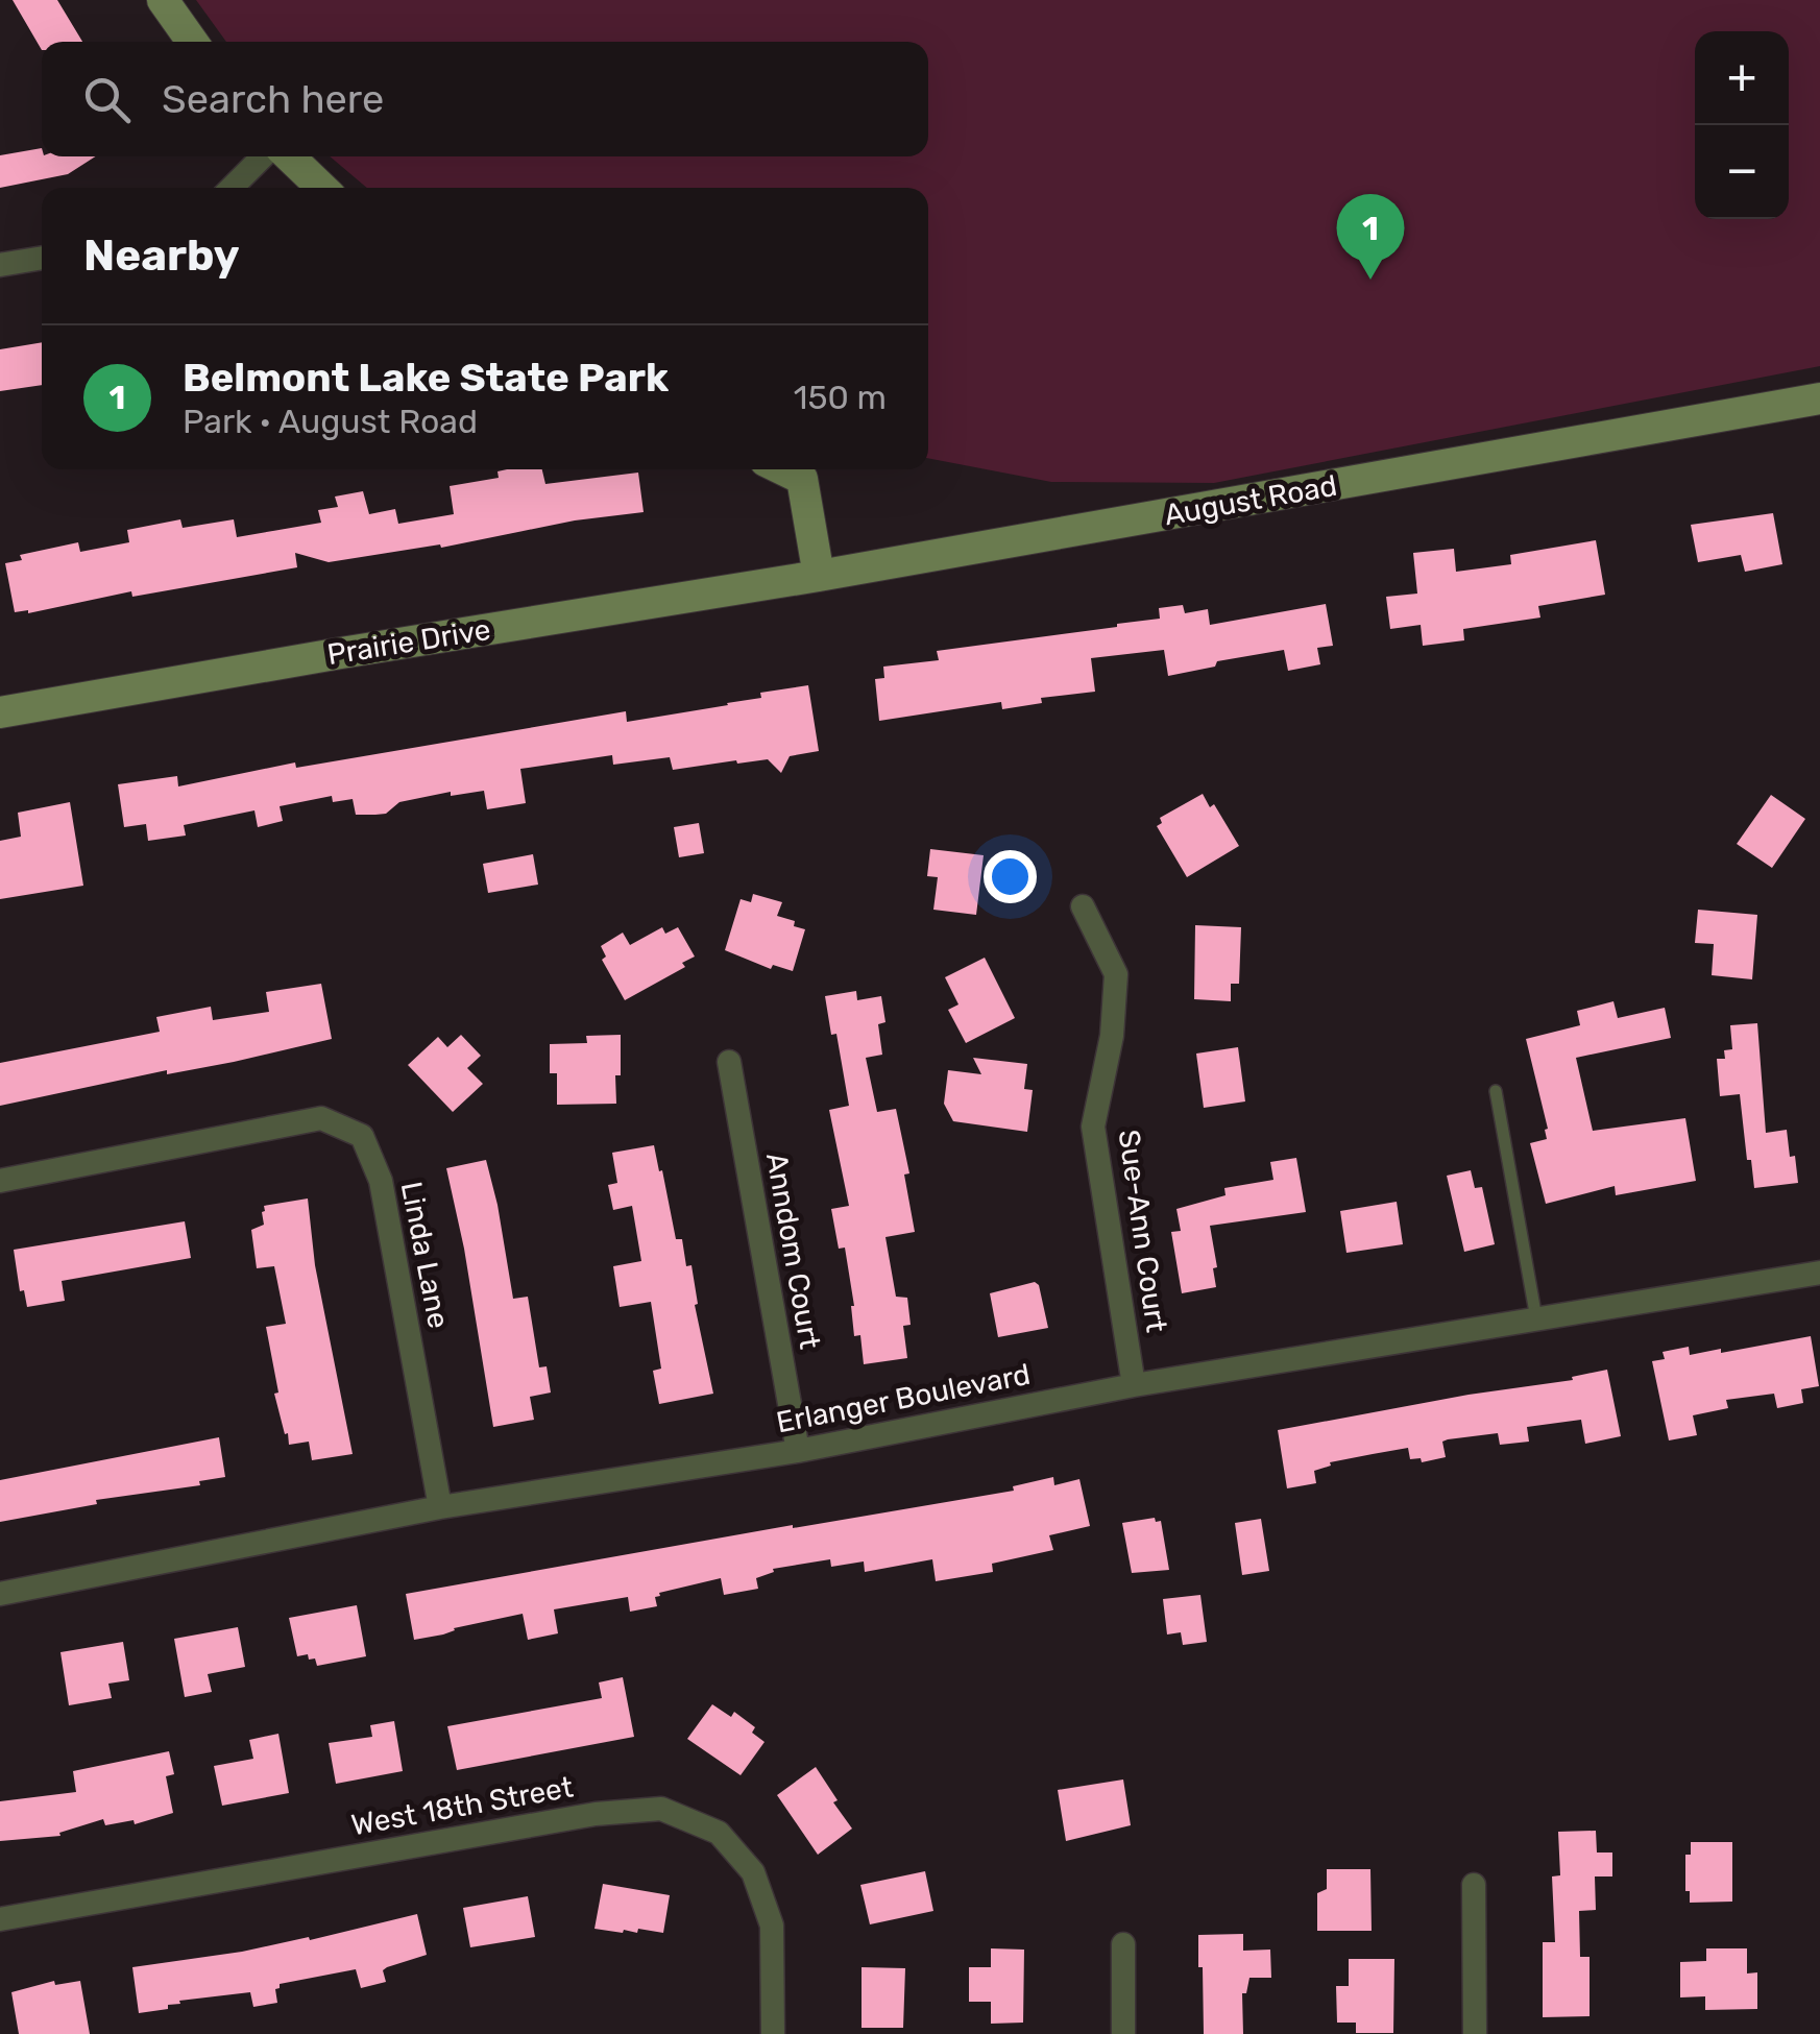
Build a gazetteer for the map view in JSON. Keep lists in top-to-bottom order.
{
  "streets": {
    "street": [
      "August Road",
      "Prairie Drive",
      "Sue-Ann Court",
      "Anndom Court",
      "Linda Lane",
      "Erlanger Boulevard",
      "West 18th Street"
    ]
  },
  "crossings": [
    ["August Road", "Prairie Drive"],
    ["Sue-Ann Court", "Erlanger Boulevard"],
    ["Anndom Court", "Erlanger Boulevard"],
    ["Linda Lane", "Erlanger Boulevard"]
  ],
  "page": {
    "map_buttons": ["+", "−"],
    "search": "Search here",
    "heading": "Nearby",
    "pins": "1",
    "list": [
      {
        "mark": "1",
        "name": "Belmont Lake State Park",
        "note": "Park · August Road",
        "value": "150 m"
      }
    ]
  }
}
